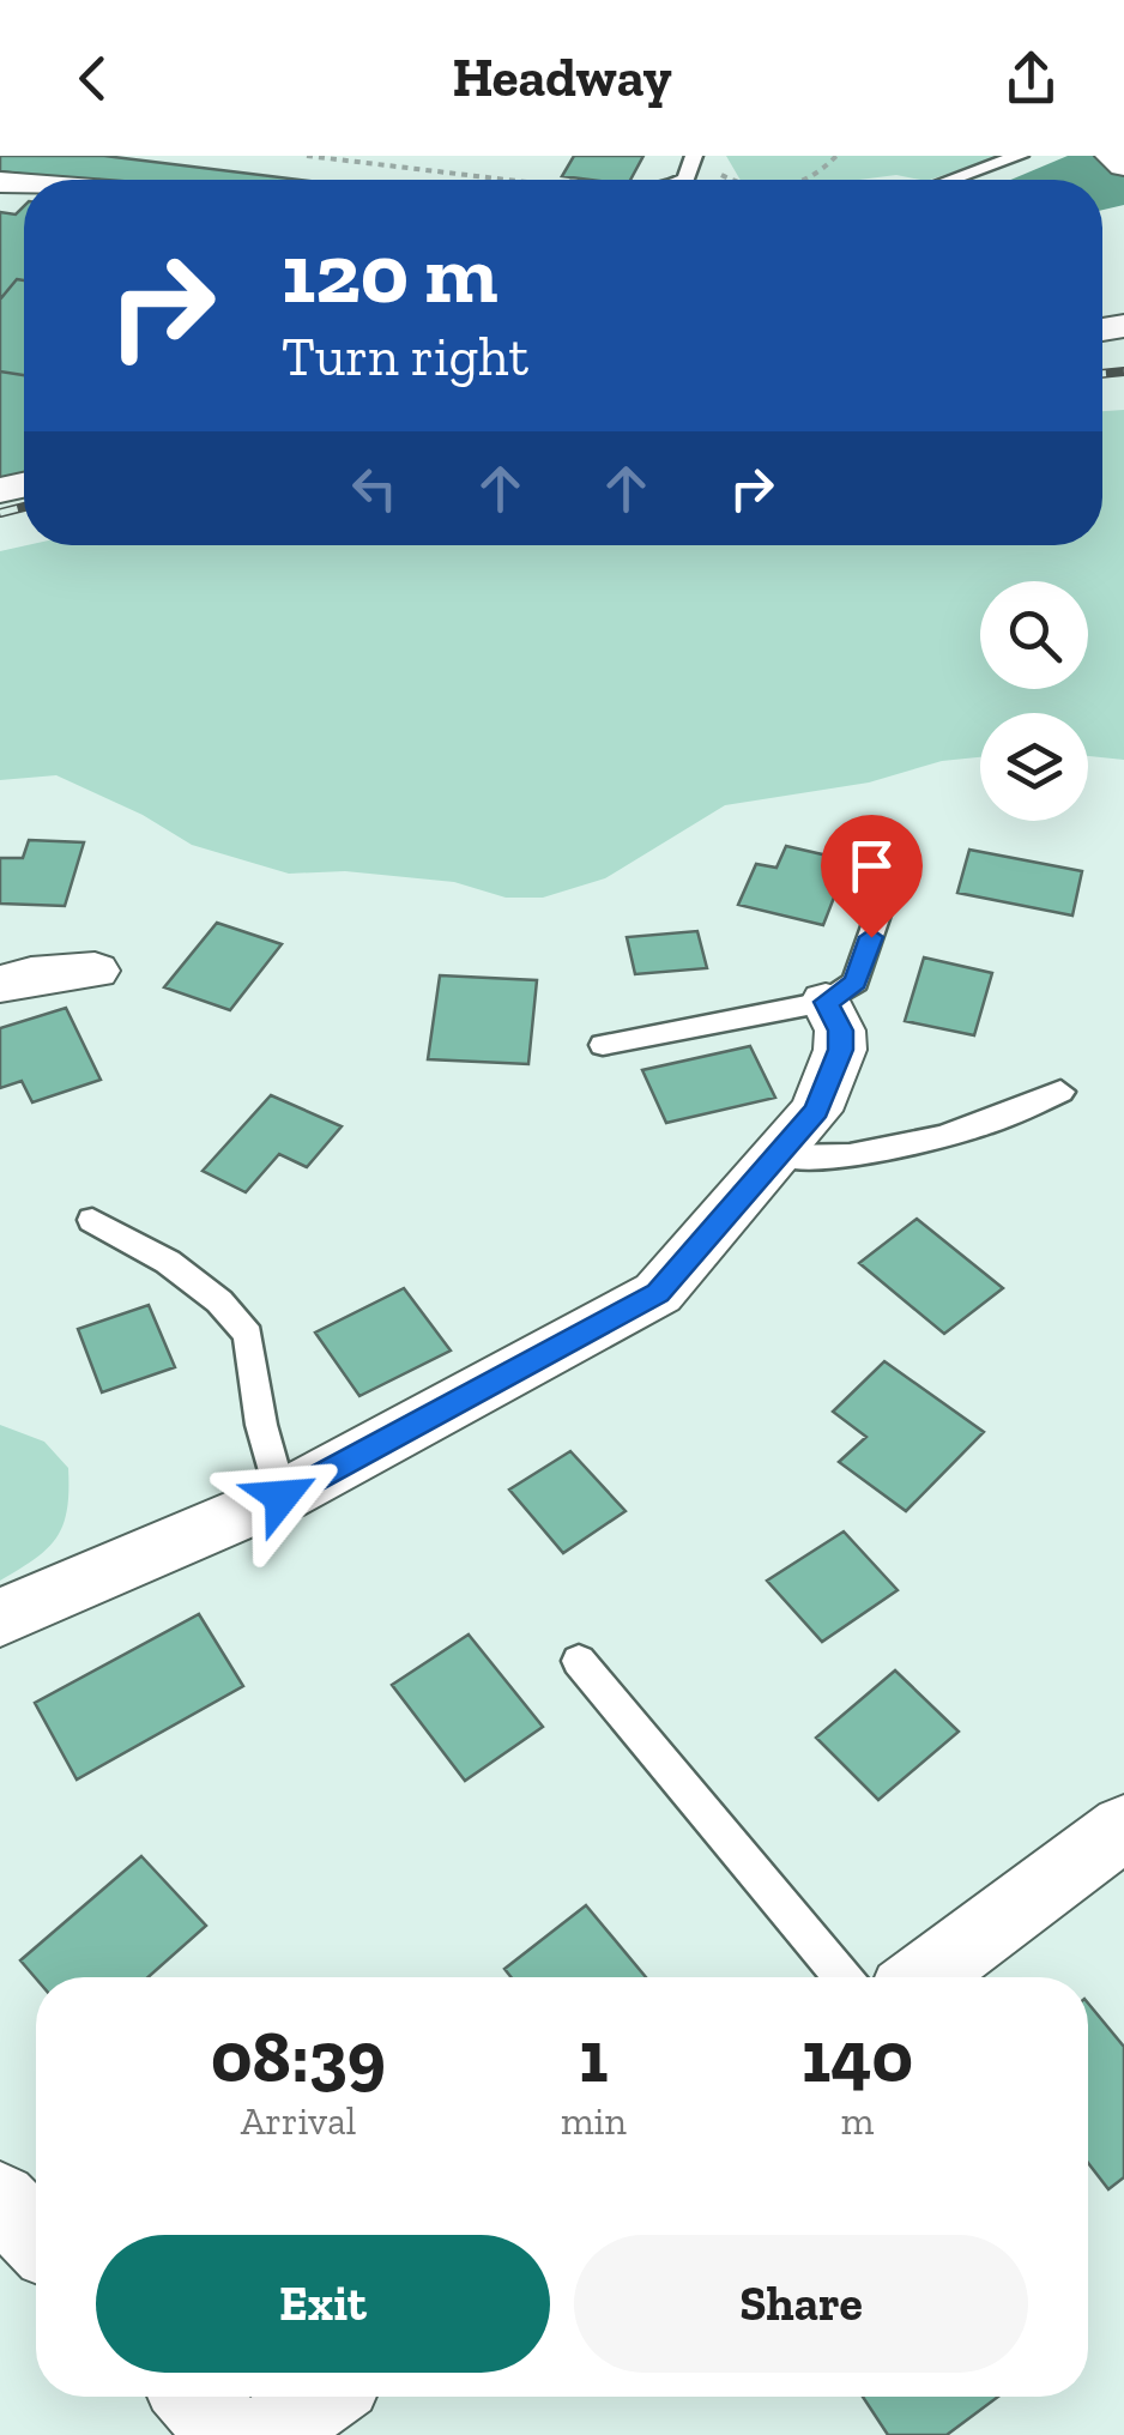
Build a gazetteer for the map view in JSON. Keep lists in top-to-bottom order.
{
  "page": {
    "header": "Headway",
    "turn": ["120 m", "Turn right"],
    "eta": [
      "08:39",
      "Arrival",
      "1",
      "min",
      "140",
      "m"
    ],
    "buttons": ["Exit", "Share"]
  }
}
